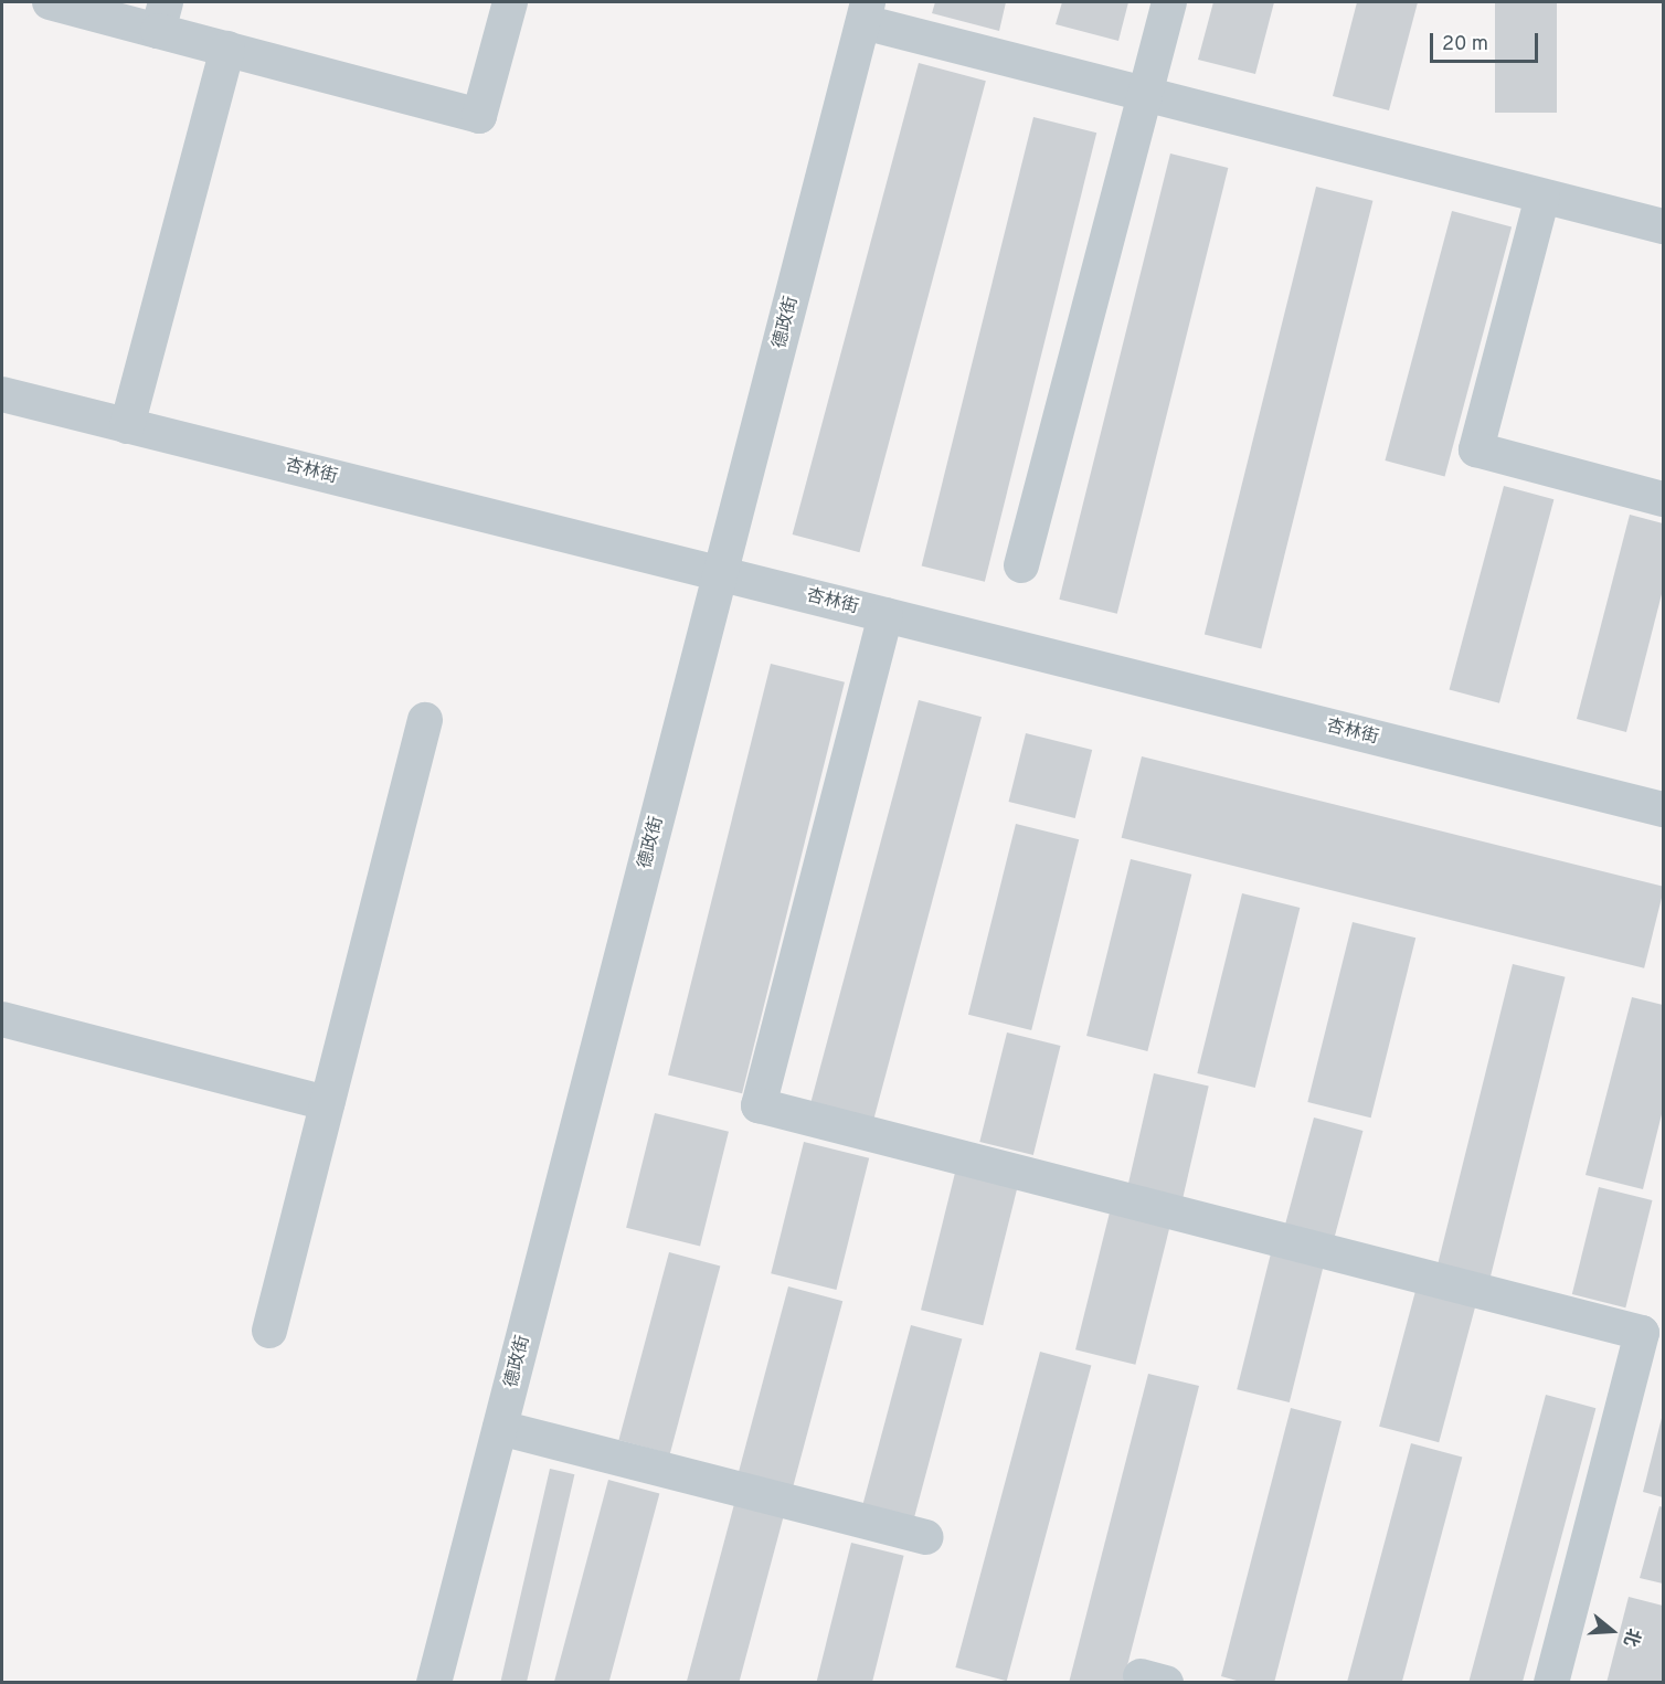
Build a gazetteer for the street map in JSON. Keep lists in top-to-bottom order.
{
  "streets": {
    "street": ["德政街", "杏林街"]
  },
  "crossings": [
    ["德政街", "杏林街"]
  ],
  "scale_bar": "20 m",
  "north": "right"
}
